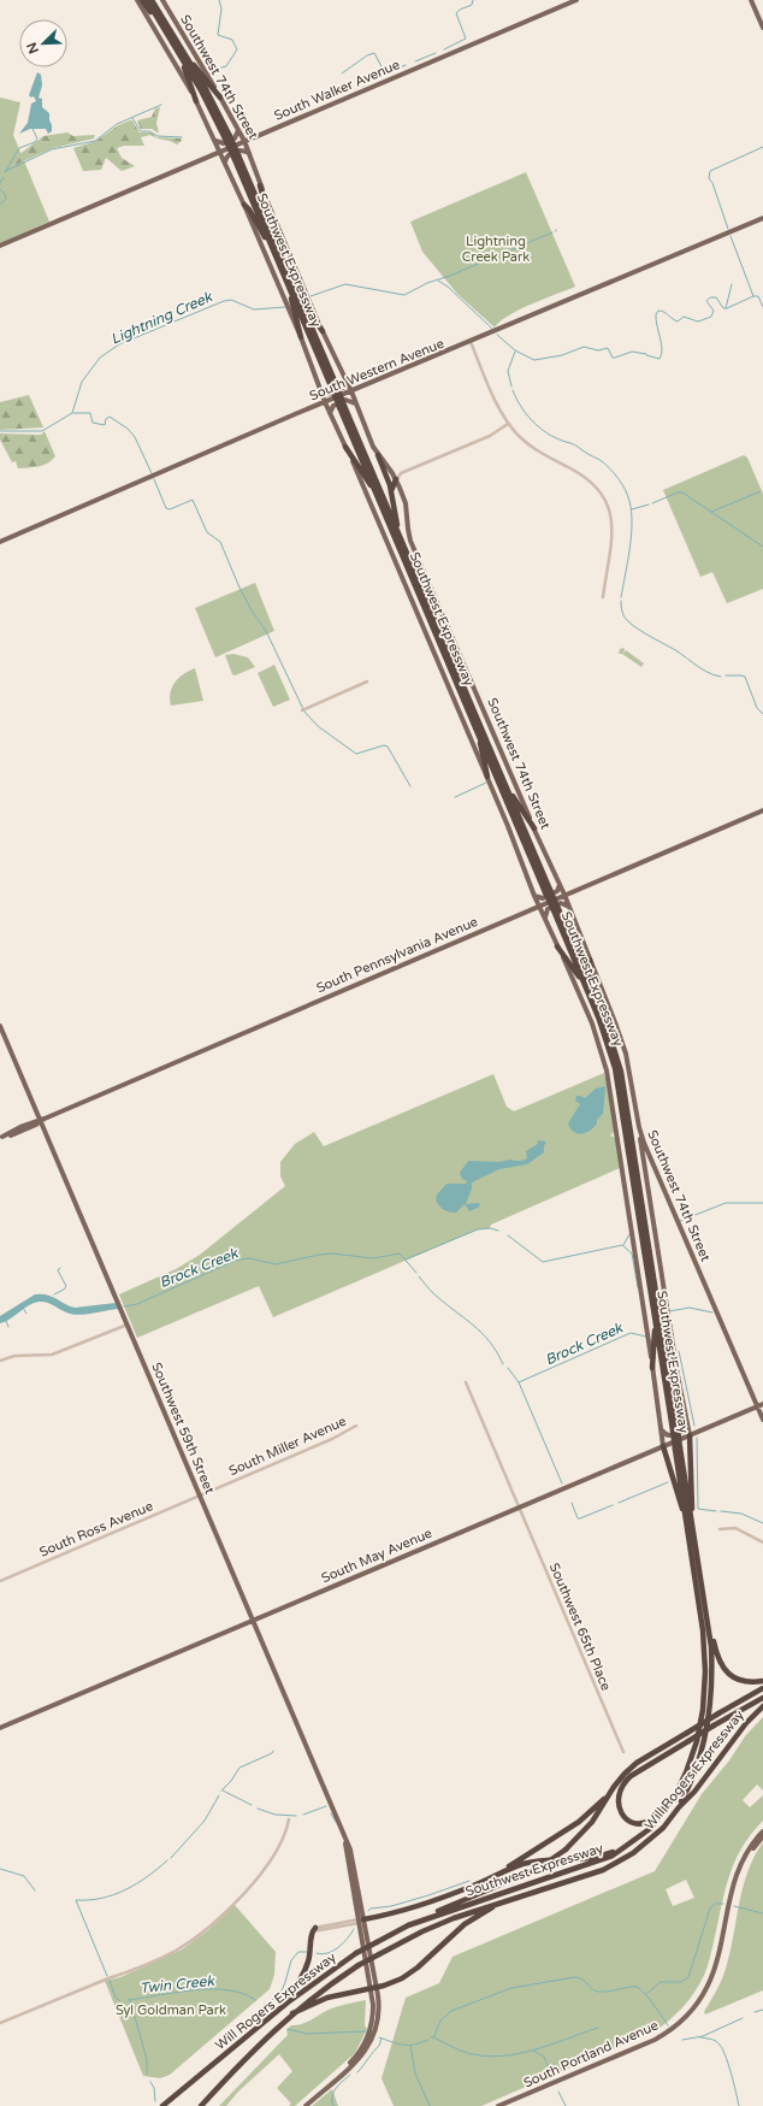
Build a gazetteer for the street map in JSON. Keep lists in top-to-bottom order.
{
  "streets": {
    "highway": ["Southwest Expressway", "Will Rogers Expressway"],
    "main road": [
      "Southwest 74th Street",
      "South Walker Avenue",
      "South Western Avenue",
      "South Pennsylvania Avenue",
      "Southwest 59th Street",
      "South May Avenue",
      "South Portland Avenue"
    ],
    "street": ["South Miller Avenue", "South Ross Avenue", "Southwest 65th Place"]
  },
  "crossings": [
    ["Southwest 74th Street", "South Walker Avenue"],
    ["Southwest 74th Street", "South Western Avenue"],
    ["Southwest 74th Street", "South Pennsylvania Avenue"],
    ["Southwest 74th Street", "South May Avenue"],
    ["Southwest Expressway", "Will Rogers Expressway"],
    ["South Pennsylvania Avenue", "Southwest 59th Street"],
    ["Southwest 59th Street", "South Miller Avenue"],
    ["Southwest 59th Street", "South Ross Avenue"],
    ["Southwest 59th Street", "South May Avenue"],
    ["South Miller Avenue", "South Ross Avenue"],
    ["South May Avenue", "Southwest 65th Place"]
  ],
  "water": ["Lightning Creek", "Brock Creek", "Twin Creek"],
  "parks": ["Lightning Creek Park", "Syl Goldman Park"],
  "north": "bottom left"
}
